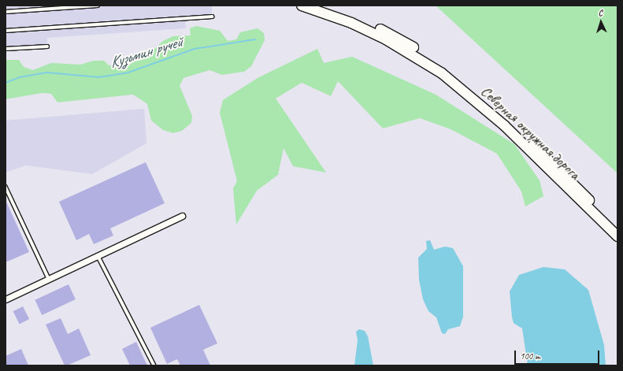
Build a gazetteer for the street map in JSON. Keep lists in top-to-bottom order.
{
  "streets": {
    "main road": ["Северная окружная дорога"]
  },
  "water": ["Кузьмин ручей"],
  "scale_bar": "100 m",
  "north": "top"
}
